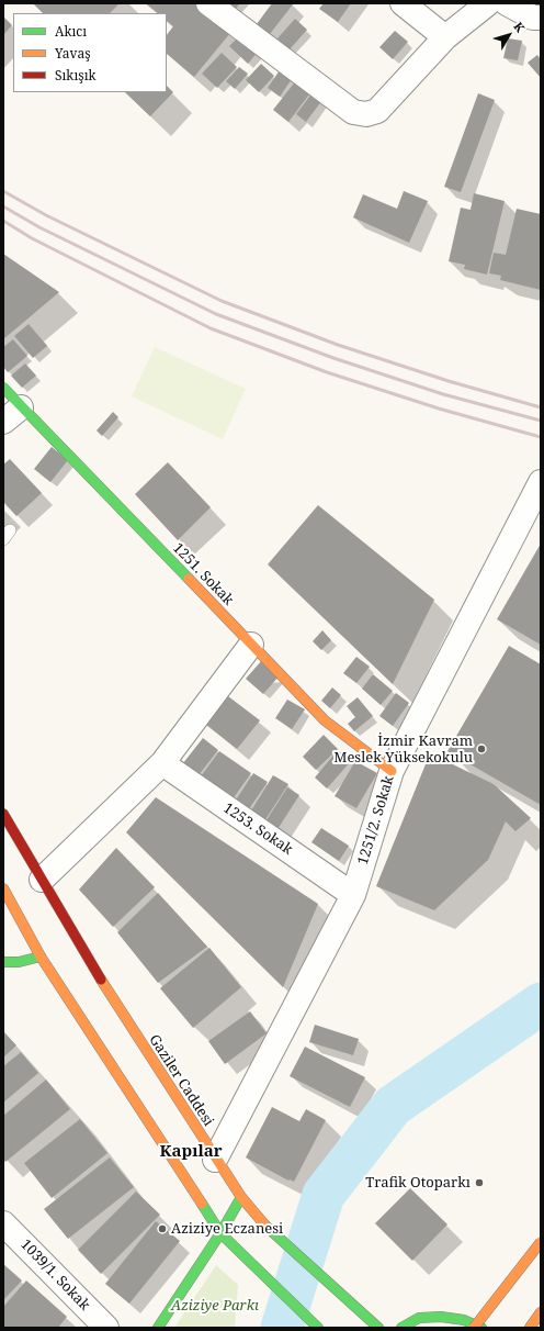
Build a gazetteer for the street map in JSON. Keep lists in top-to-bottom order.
{
  "streets": {
    "main road": ["1251. Sokak", "Gaziler Caddesi"],
    "street": ["1251/2. Sokak", "1253. Sokak", "1039/1. Sokak"]
  },
  "crossings": [
    ["1251. Sokak", "1251/2. Sokak"],
    ["1251/2. Sokak", "1253. Sokak"],
    ["1251/2. Sokak", "Gaziler Caddesi"]
  ],
  "districts": ["Kapılar"],
  "parks": ["Aziziye Parkı"],
  "places": ["İzmir Kavram Meslek Yüksekokulu", "Trafik Otoparkı", "Aziziye Eczanesi"],
  "legend": ["Akıcı", "Yavaş", "Sıkışık"],
  "north": "top right"
}
